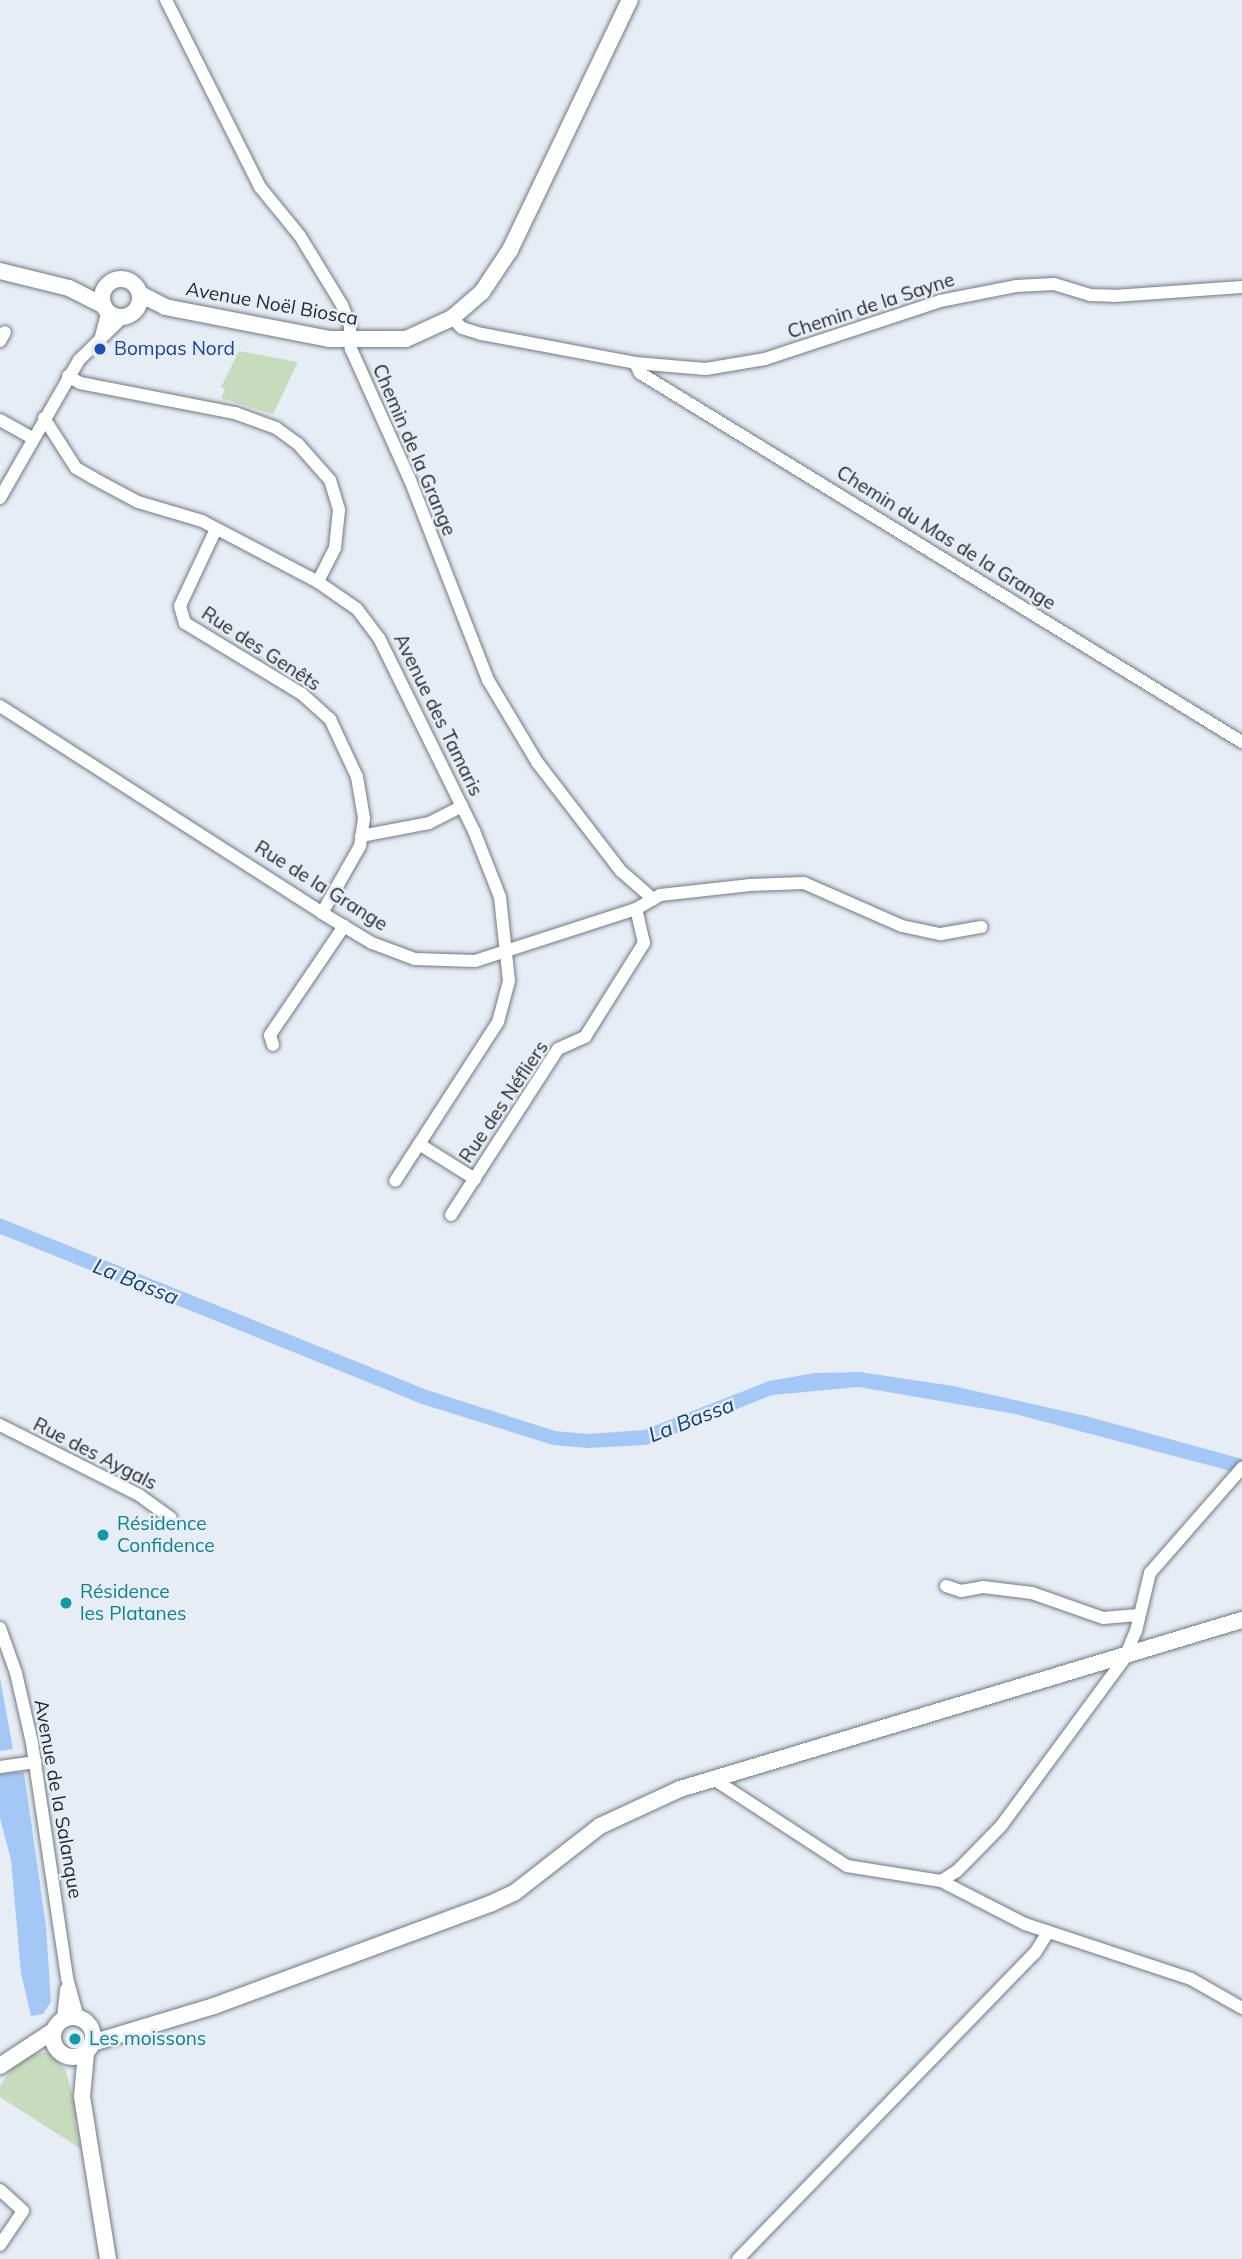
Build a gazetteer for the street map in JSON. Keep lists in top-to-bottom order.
{
  "streets": {
    "main road": ["Avenue Noël Biosca"],
    "street": [
      "Chemin de la Sayne",
      "Chemin de la Grange",
      "Chemin du Mas de la Grange",
      "Rue des Genêts",
      "Avenue des Tamaris",
      "Rue de la Grange",
      "Rue des Néfliers",
      "Rue des Aygals",
      "Avenue de la Salanque"
    ]
  },
  "crossings": [
    ["Avenue Noël Biosca", "Chemin de la Sayne"],
    ["Avenue Noël Biosca", "Chemin de la Grange"],
    ["Chemin de la Sayne", "Chemin du Mas de la Grange"],
    ["Chemin de la Grange", "Rue de la Grange"],
    ["Rue des Genêts", "Avenue des Tamaris"],
    ["Rue des Genêts", "Rue de la Grange"],
    ["Avenue des Tamaris", "Rue de la Grange"],
    ["Rue de la Grange", "Rue des Néfliers"]
  ],
  "water": ["La Bassa"],
  "places": [
    "Bompas Nord",
    "Résidence Confidence",
    "Résidence les Platanes",
    "Les moissons"
  ]
}
